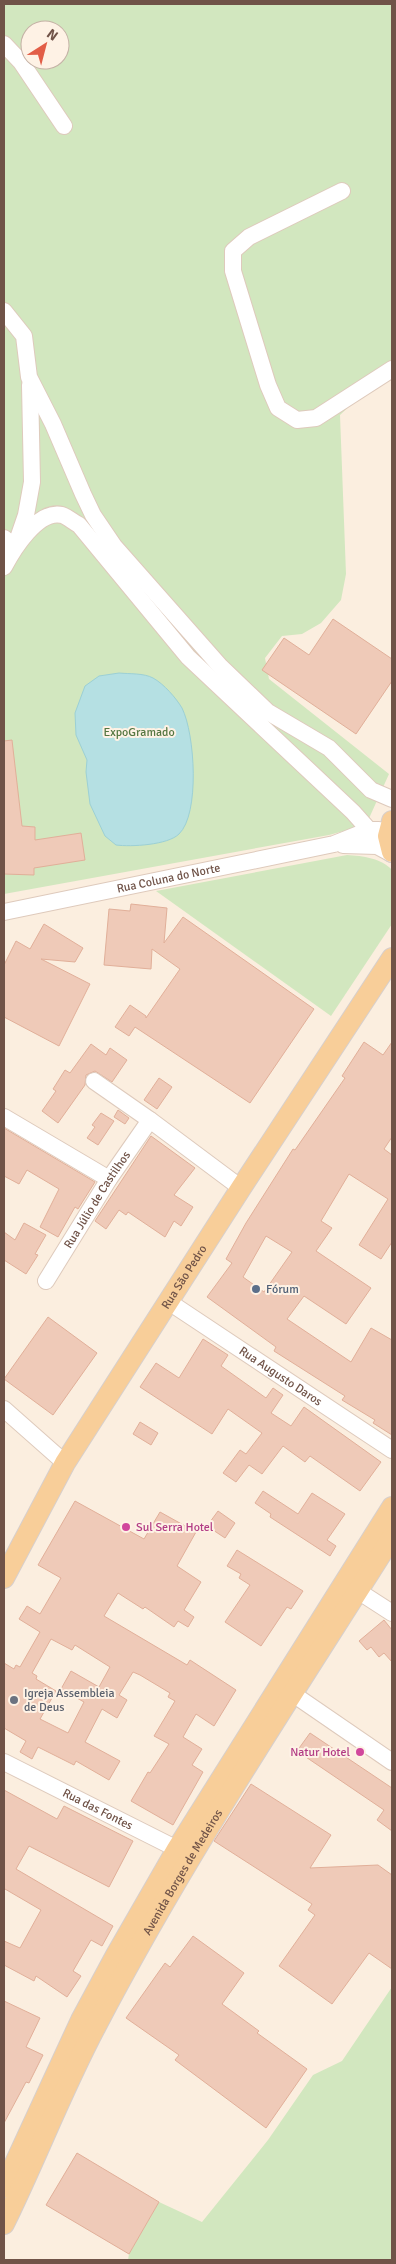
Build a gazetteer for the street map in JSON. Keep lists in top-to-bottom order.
{
  "streets": {
    "main road": ["Rua São Pedro", "Avenida Borges de Medeiros"],
    "street": [
      "Rua Coluna do Norte",
      "Rua Júlio de Castilhos",
      "Rua Augusto Daros",
      "Rua das Fontes"
    ]
  },
  "crossings": [
    ["Rua São Pedro", "Rua Augusto Daros"],
    ["Rua das Fontes", "Avenida Borges de Medeiros"]
  ],
  "parks": ["ExpoGramado"],
  "places": [
    "Fórum",
    "Sul Serra Hotel",
    "Igreja Assembleia de Deus",
    "Natur Hotel"
  ],
  "north": "top right"
}
